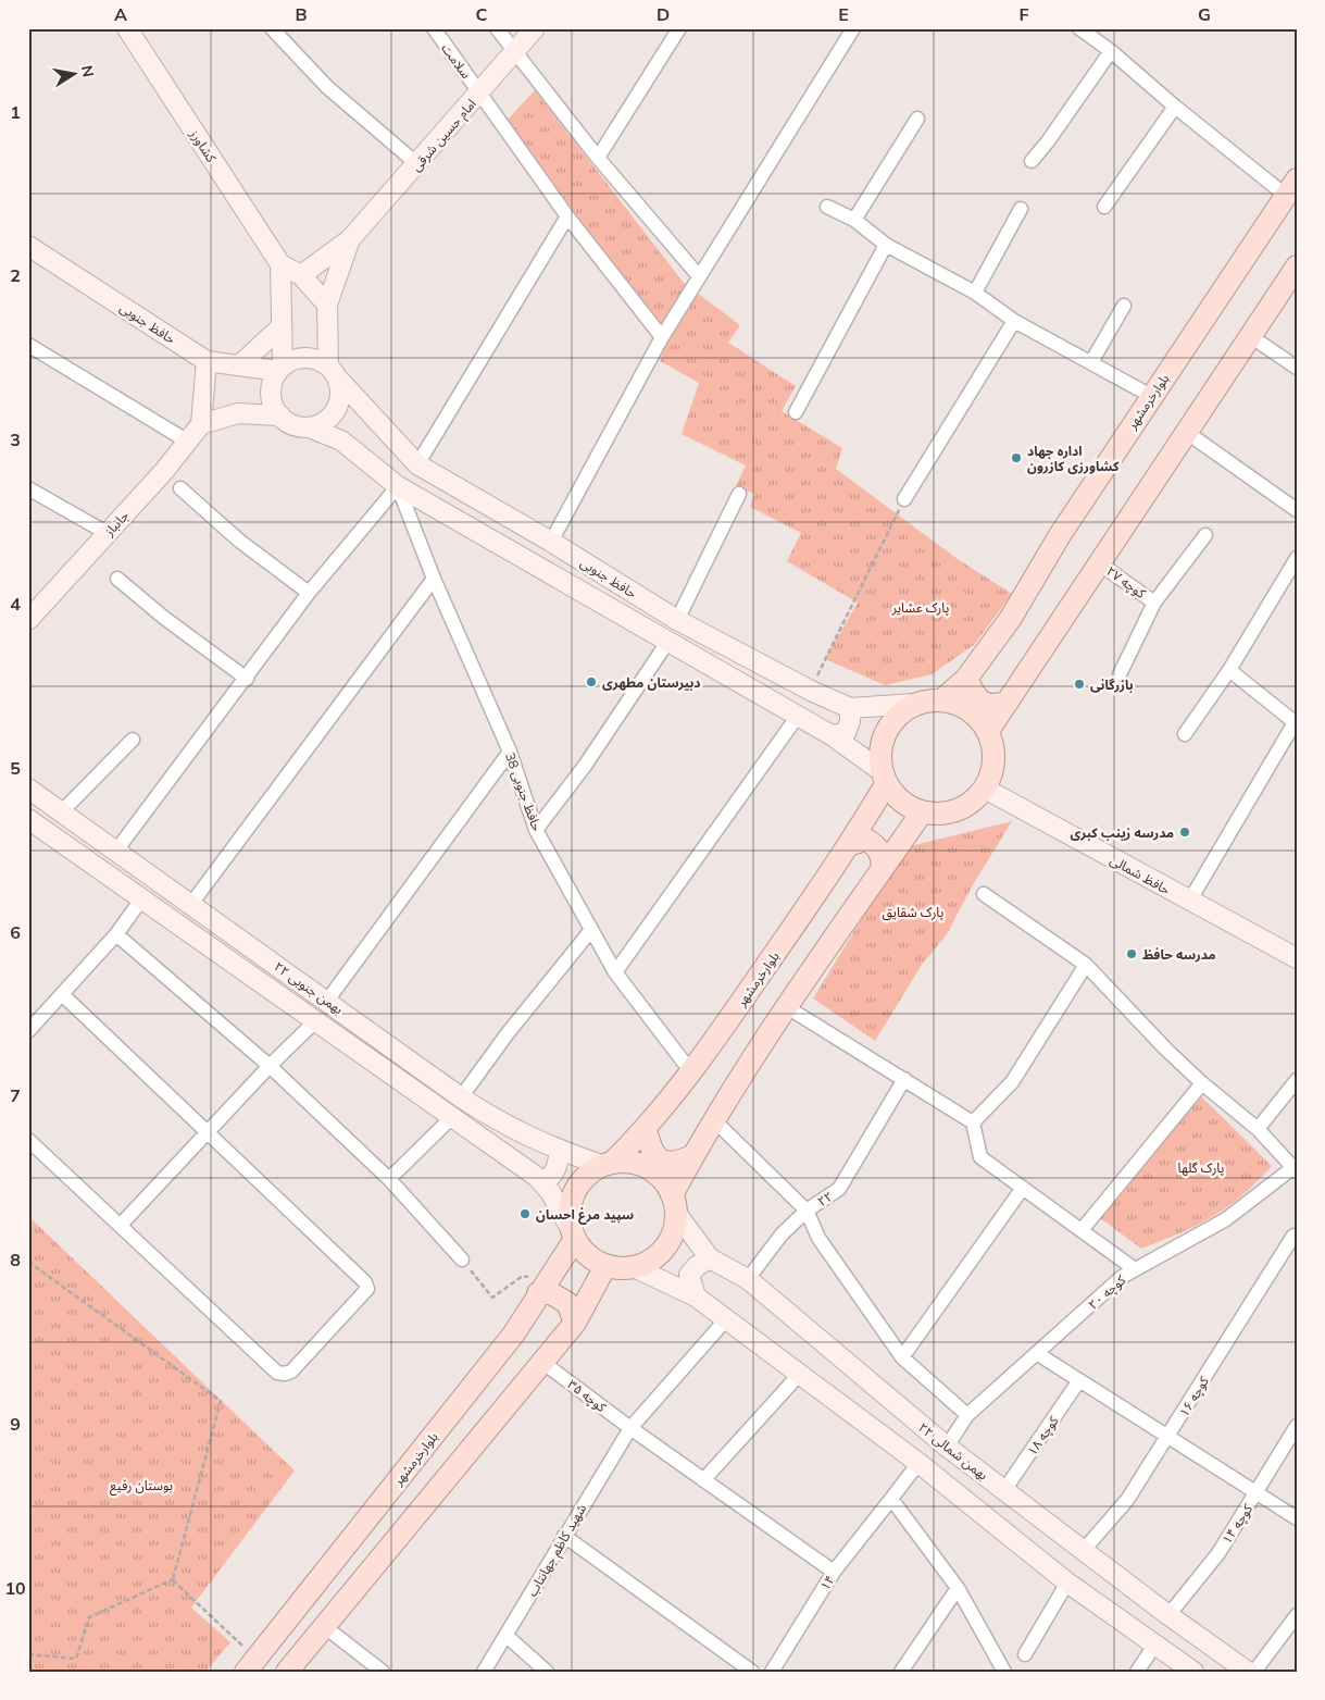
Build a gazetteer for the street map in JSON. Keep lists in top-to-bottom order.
{
  "streets": {
    "main road": ["بلوارخرمشهر"],
    "street": [
      "سلامت",
      "امام حسین شرقی",
      "کشاورز",
      "حافظ جنوبی",
      "جانباز",
      "کوچه ۲۷",
      "حافظ جنوبی 38",
      "حافظ شمالی",
      "۲۲ بهمن جنوبی",
      "۲۲",
      "کوچه ۲۰",
      "کوچه ۳۵",
      "کوچه ۱۶",
      "کوچه ۱۸",
      "۲۲ بهمن شمالی",
      "کوچه ۱۴",
      "شهید کاظم جهانتاب",
      "۱۴"
    ]
  },
  "crossings": [
    ["سلامت", "امام حسین شرقی"],
    ["حافظ جنوبی", "بلوارخرمشهر"],
    ["حافظ جنوبی", "حافظ جنوبی 38"],
    ["حافظ جنوبی", "حافظ شمالی"],
    ["بلوارخرمشهر", "حافظ جنوبی 38"],
    ["بلوارخرمشهر", "حافظ شمالی"],
    ["بلوارخرمشهر", "۲۲ بهمن جنوبی"],
    ["بلوارخرمشهر", "۲۲ بهمن شمالی"],
    ["۲۲ بهمن جنوبی", "۲۲ بهمن شمالی"],
    ["۲۲", "۲۲ بهمن شمالی"],
    ["کوچه ۲۰", "۲۲ بهمن شمالی"],
    ["کوچه ۳۵", "شهید کاظم جهانتاب"],
    ["کوچه ۳۵", "۱۴"],
    ["کوچه ۱۶", "۲۲ بهمن شمالی"],
    ["کوچه ۱۸", "۲۲ بهمن شمالی"],
    ["۲۲ بهمن شمالی", "کوچه ۱۴"]
  ],
  "parks": [
    "پارک عشایر",
    "پارک شقایق",
    "پارک گلها",
    "بوستان رفیع"
  ],
  "places": [
    "اداره جهاد کشاورزی کازرون",
    "دبیرستان مطهری",
    "بازرگانی",
    "مدرسه زینب کبری",
    "مدرسه حافظ",
    "سپید مرغ احسان"
  ],
  "north": "right",
  "grid": {
    "columns": [
      "A",
      "B",
      "C",
      "D",
      "E",
      "F",
      "G"
    ],
    "rows": [
      "1",
      "2",
      "3",
      "4",
      "5",
      "6",
      "7",
      "8",
      "9",
      "10"
    ]
  }
}
